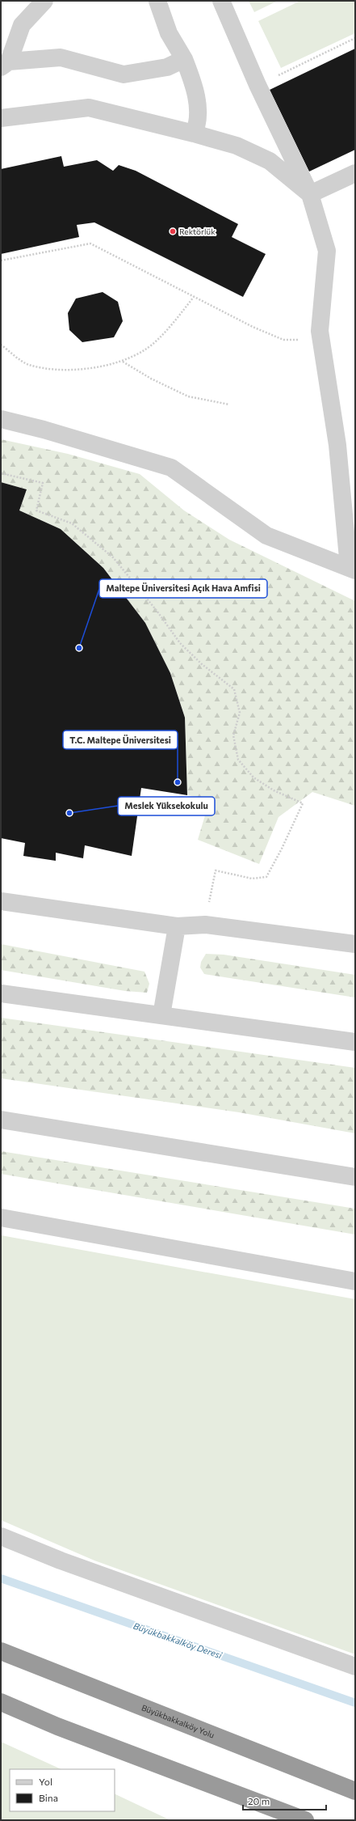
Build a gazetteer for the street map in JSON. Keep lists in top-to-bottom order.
{
  "streets": {
    "highway": ["Büyükbakkalköy Yolu"]
  },
  "water": ["Büyükbakkalköy Deresi"],
  "places": [
    "Rektörlük",
    "Maltepe Üniversitesi Açık Hava Amfisi",
    "T.C. Maltepe Üniversitesi",
    "Meslek Yüksekokulu"
  ],
  "legend": ["Yol", "Bina"],
  "scale_bar": "20 m"
}
